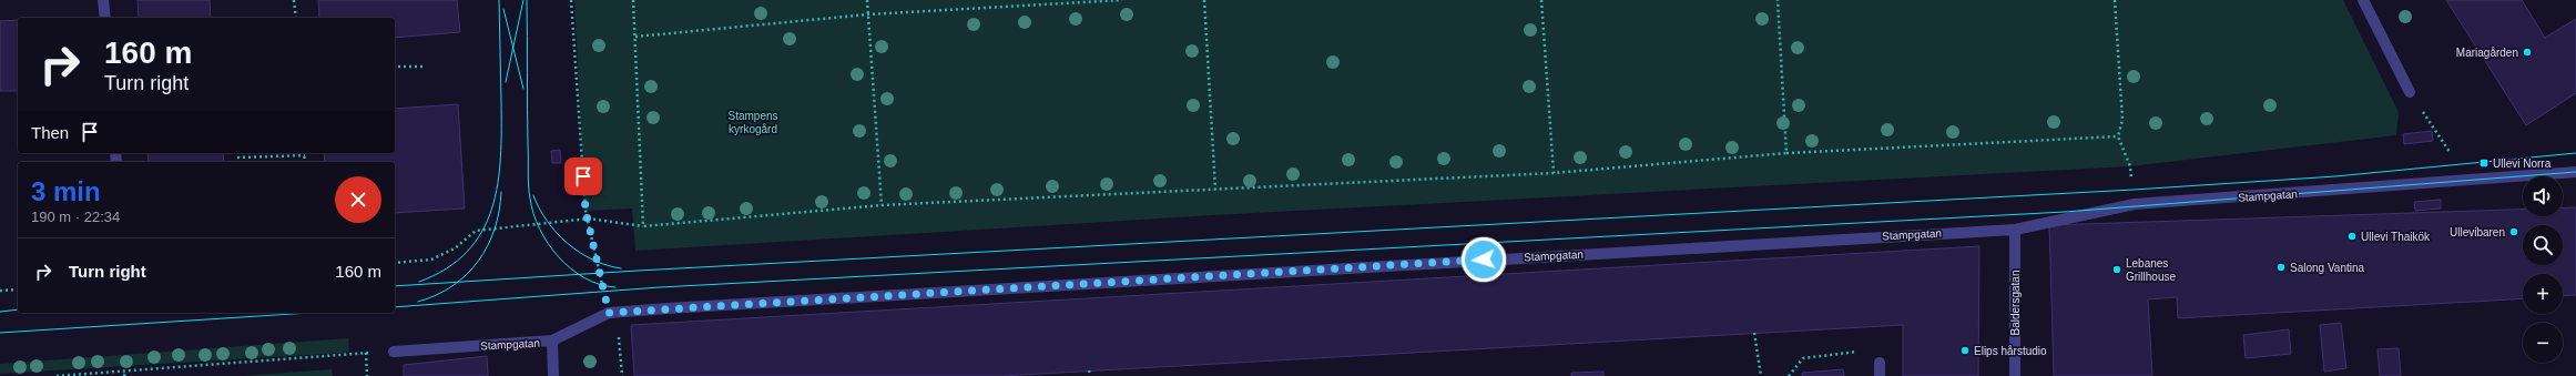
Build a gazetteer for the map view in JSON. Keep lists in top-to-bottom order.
{
  "streets": {
    "street": ["Stampgatan", "Baldersgatan"]
  },
  "crossings": [
    ["Stampgatan", "Baldersgatan"]
  ],
  "parks": ["Stampens kyrkogård"],
  "places": {
    "other": [
      "Mariagården",
      "Ullevibaren",
      "Ullevi Thaikök",
      "Salong Vantina",
      "Lebanes Grillhouse",
      "Elips hårstudio"
    ],
    "transit": ["Ullevi Norra"]
  },
  "page": {
    "turn": ["160 m", "Turn right"],
    "then": "Then",
    "heading": ["3 min", "190 m · 22:34"],
    "map_buttons": ["+", "−"],
    "list": [
      {
        "name": "Turn right",
        "value": "160 m"
      }
    ]
  }
}
